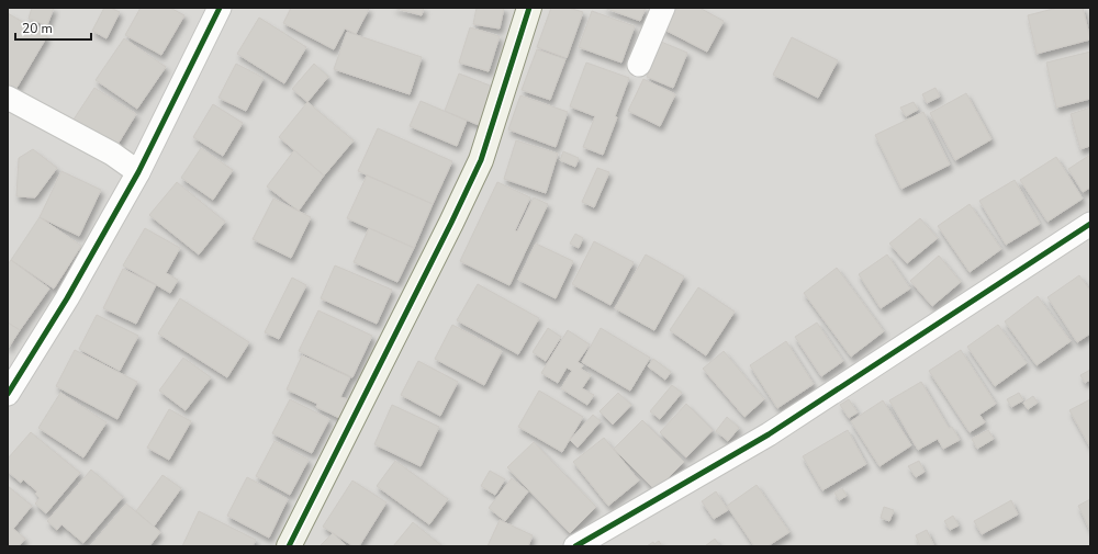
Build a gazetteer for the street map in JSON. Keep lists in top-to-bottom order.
{
  "scale_bar": "20 m"
}
